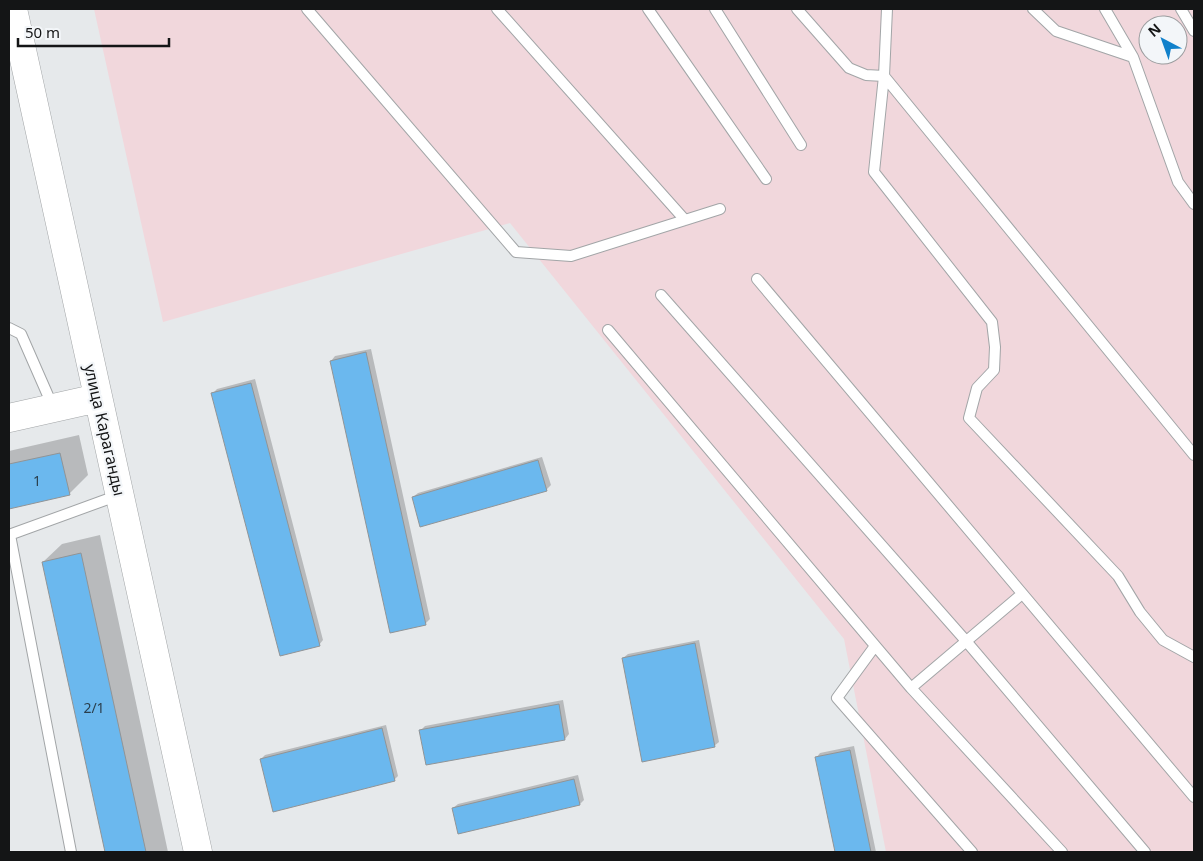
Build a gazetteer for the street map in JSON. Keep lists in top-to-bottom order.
{
  "streets": {
    "main road": ["улица Караганды"]
  },
  "house_numbers": ["1", "2/1"],
  "scale_bar": "50 m",
  "north": "top left"
}
